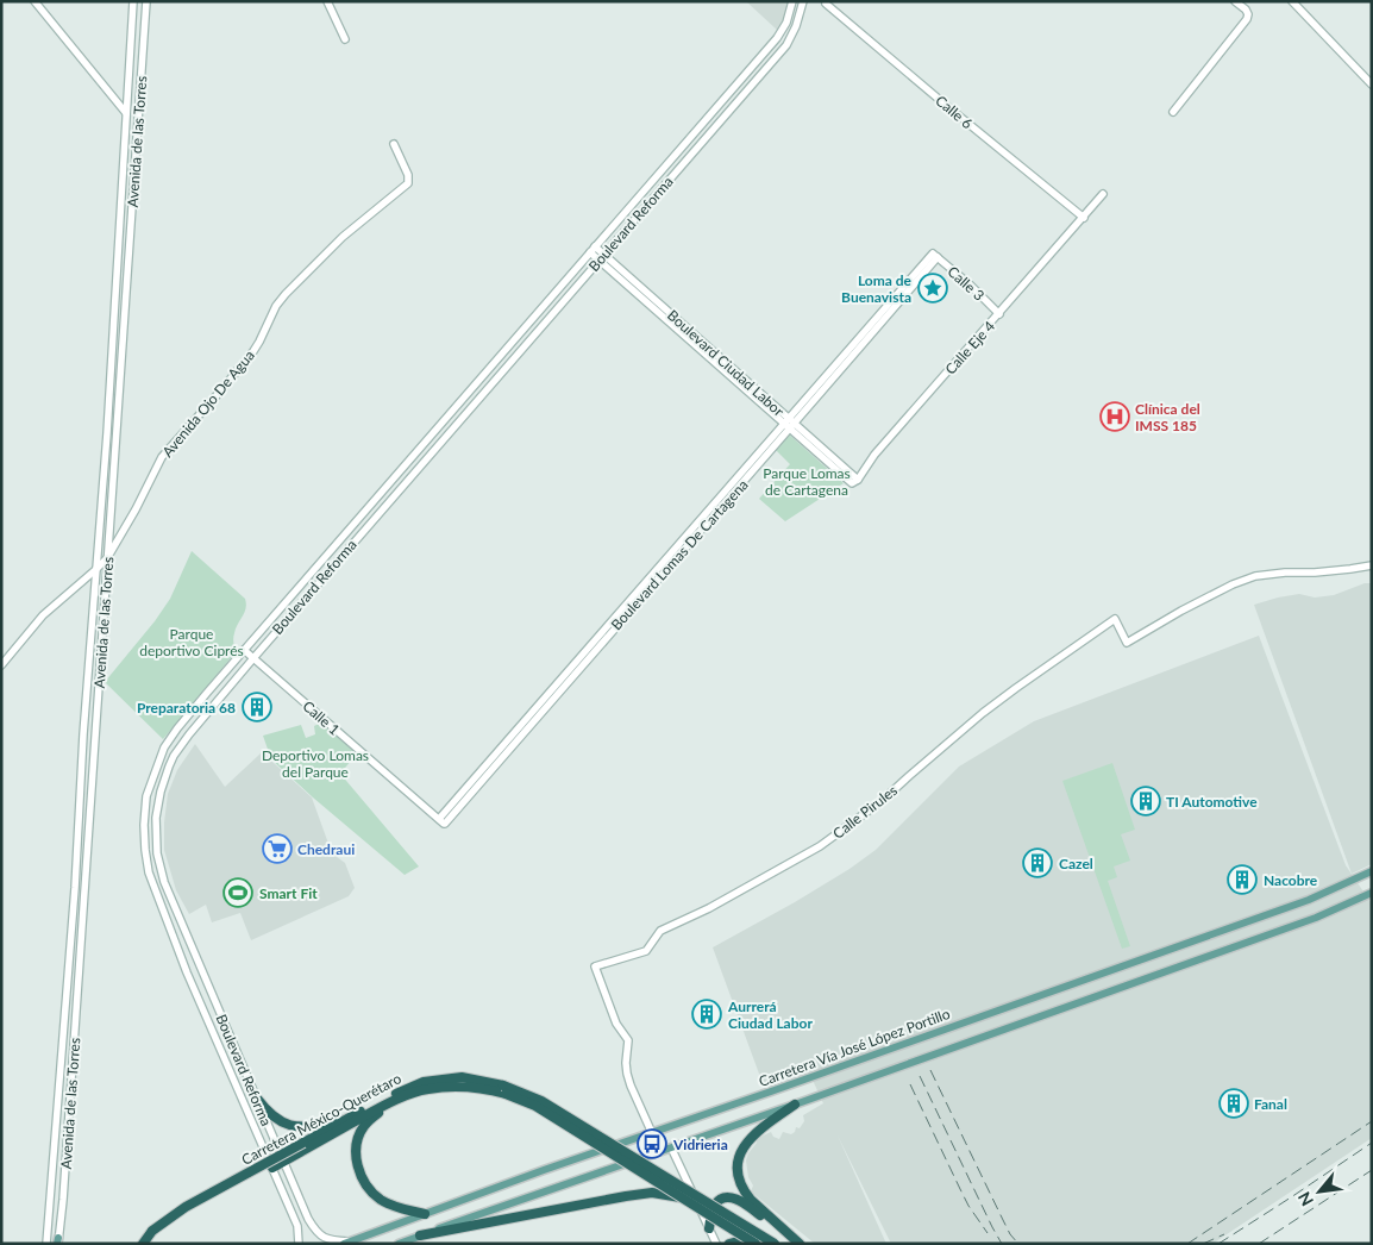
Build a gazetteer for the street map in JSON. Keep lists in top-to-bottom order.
{
  "streets": {
    "highway": ["Carretera México-Querétaro"],
    "main road": [
      "Calle 6",
      "Avenida de las Torres",
      "Boulevard Reforma",
      "Calle 3",
      "Calle Eje 4",
      "Boulevard Ciudad Labor",
      "Avenida Ojo De Agua",
      "Boulevard Lomas De Cartagena",
      "Calle 1",
      "Calle Pirules",
      "Carretera Vía José López Portillo"
    ]
  },
  "crossings": [
    ["Calle 6", "Calle Eje 4"],
    ["Avenida de las Torres", "Avenida Ojo De Agua"],
    ["Boulevard Reforma", "Boulevard Ciudad Labor"],
    ["Boulevard Reforma", "Calle 1"],
    ["Boulevard Reforma", "Carretera Vía José López Portillo"],
    ["Boulevard Reforma", "Carretera México-Querétaro"],
    ["Calle 3", "Calle Eje 4"],
    ["Calle 3", "Boulevard Lomas De Cartagena"],
    ["Calle Eje 4", "Boulevard Ciudad Labor"],
    ["Boulevard Ciudad Labor", "Boulevard Lomas De Cartagena"],
    ["Boulevard Lomas De Cartagena", "Calle 1"],
    ["Calle Pirules", "Carretera Vía José López Portillo"]
  ],
  "parks": ["Parque Lomas de Cartagena", "Parque deportivo Ciprés", "Deportivo Lomas del Parque"],
  "places": {
    "place": ["Loma de Buenavista"],
    "hospital": ["Clínica del IMSS 185"],
    "building": [
      "Preparatoria 68",
      "TI Automotive",
      "Cazel",
      "Nacobre",
      "Aurrerá Ciudad Labor",
      "Fanal"
    ],
    "supermarket": ["Chedraui"],
    "sports": ["Smart Fit"],
    "bus stop": ["Vidrieria"]
  },
  "north": "bottom left"
}
